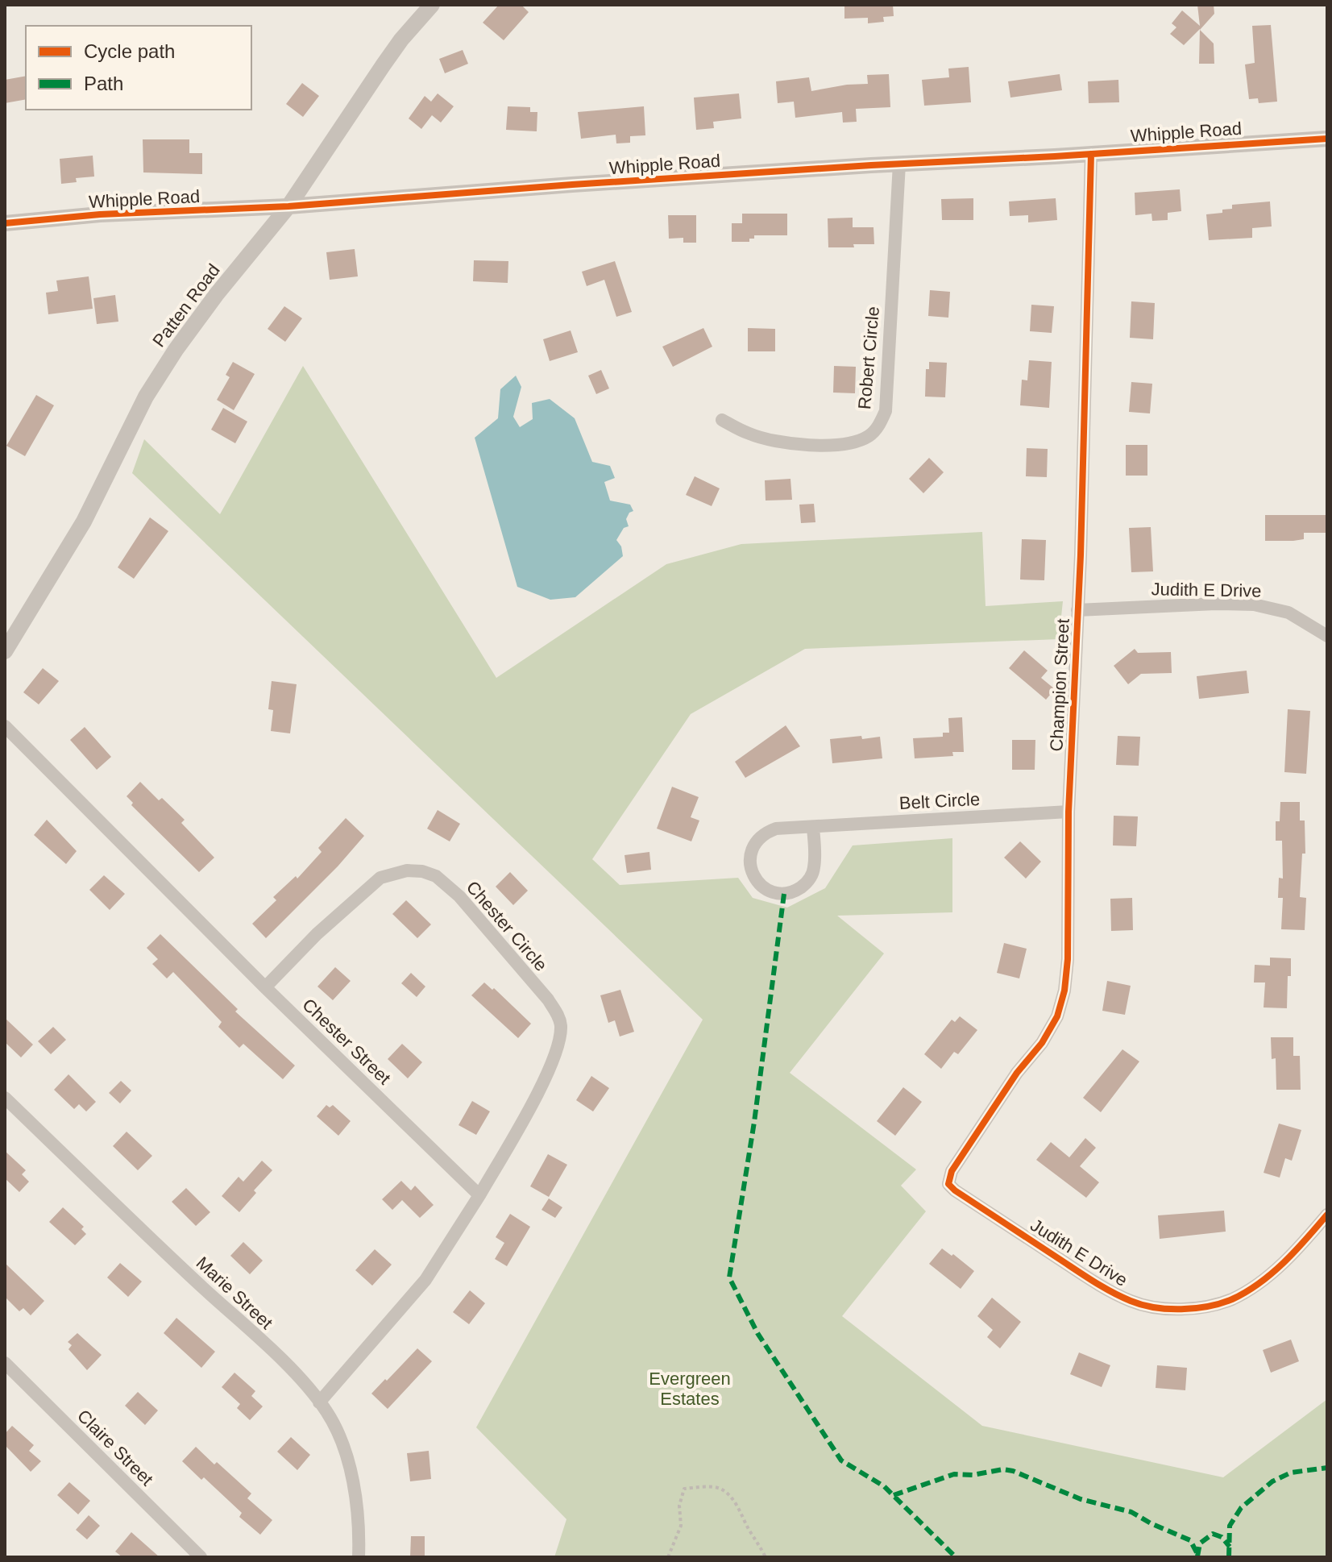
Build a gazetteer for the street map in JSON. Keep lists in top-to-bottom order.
{
  "streets": {
    "street": [
      "Whipple Road",
      "Patten Road",
      "Robert Circle",
      "Judith E Drive",
      "Champion Street",
      "Belt Circle",
      "Chester Circle",
      "Chester Street",
      "Marie Street",
      "Claire Street"
    ]
  },
  "crossings": [
    ["Whipple Road", "Patten Road"],
    ["Whipple Road", "Robert Circle"],
    ["Whipple Road", "Champion Street"],
    ["Judith E Drive", "Champion Street"],
    ["Champion Street", "Belt Circle"],
    ["Chester Circle", "Chester Street"]
  ],
  "parks": ["Evergreen Estates"],
  "legend": ["Cycle path", "Path"]
}
